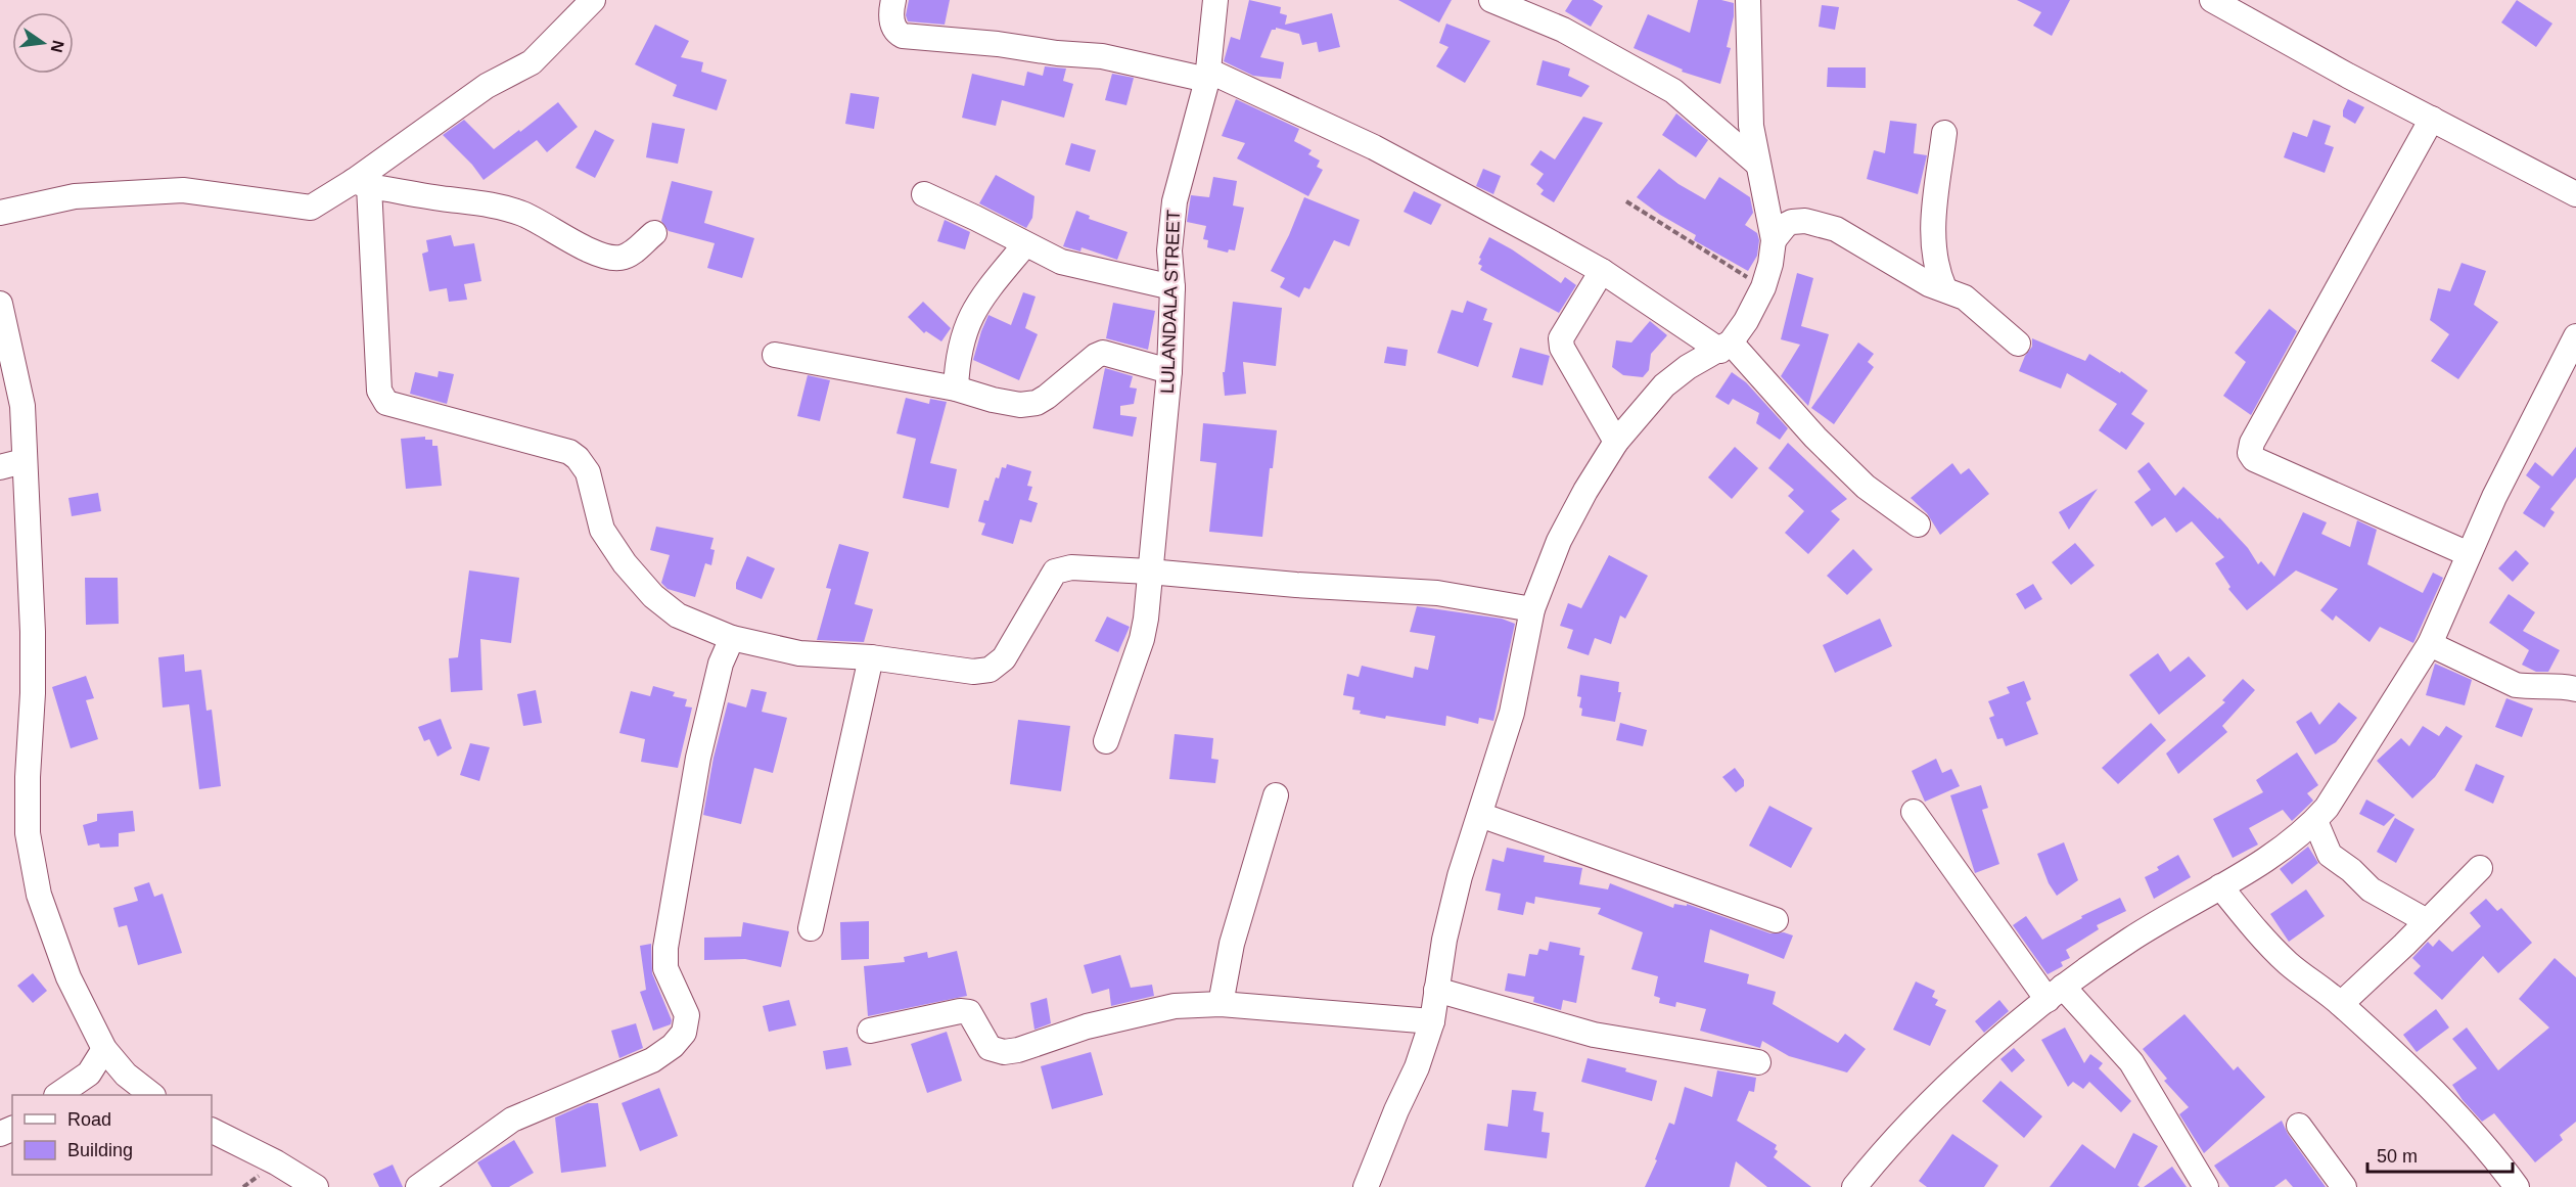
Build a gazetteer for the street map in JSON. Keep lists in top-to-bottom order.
{
  "streets": {
    "street": ["LULANDALA STREET"]
  },
  "legend": ["Road", "Building"],
  "scale_bar": "50 m",
  "north": "right"
}
